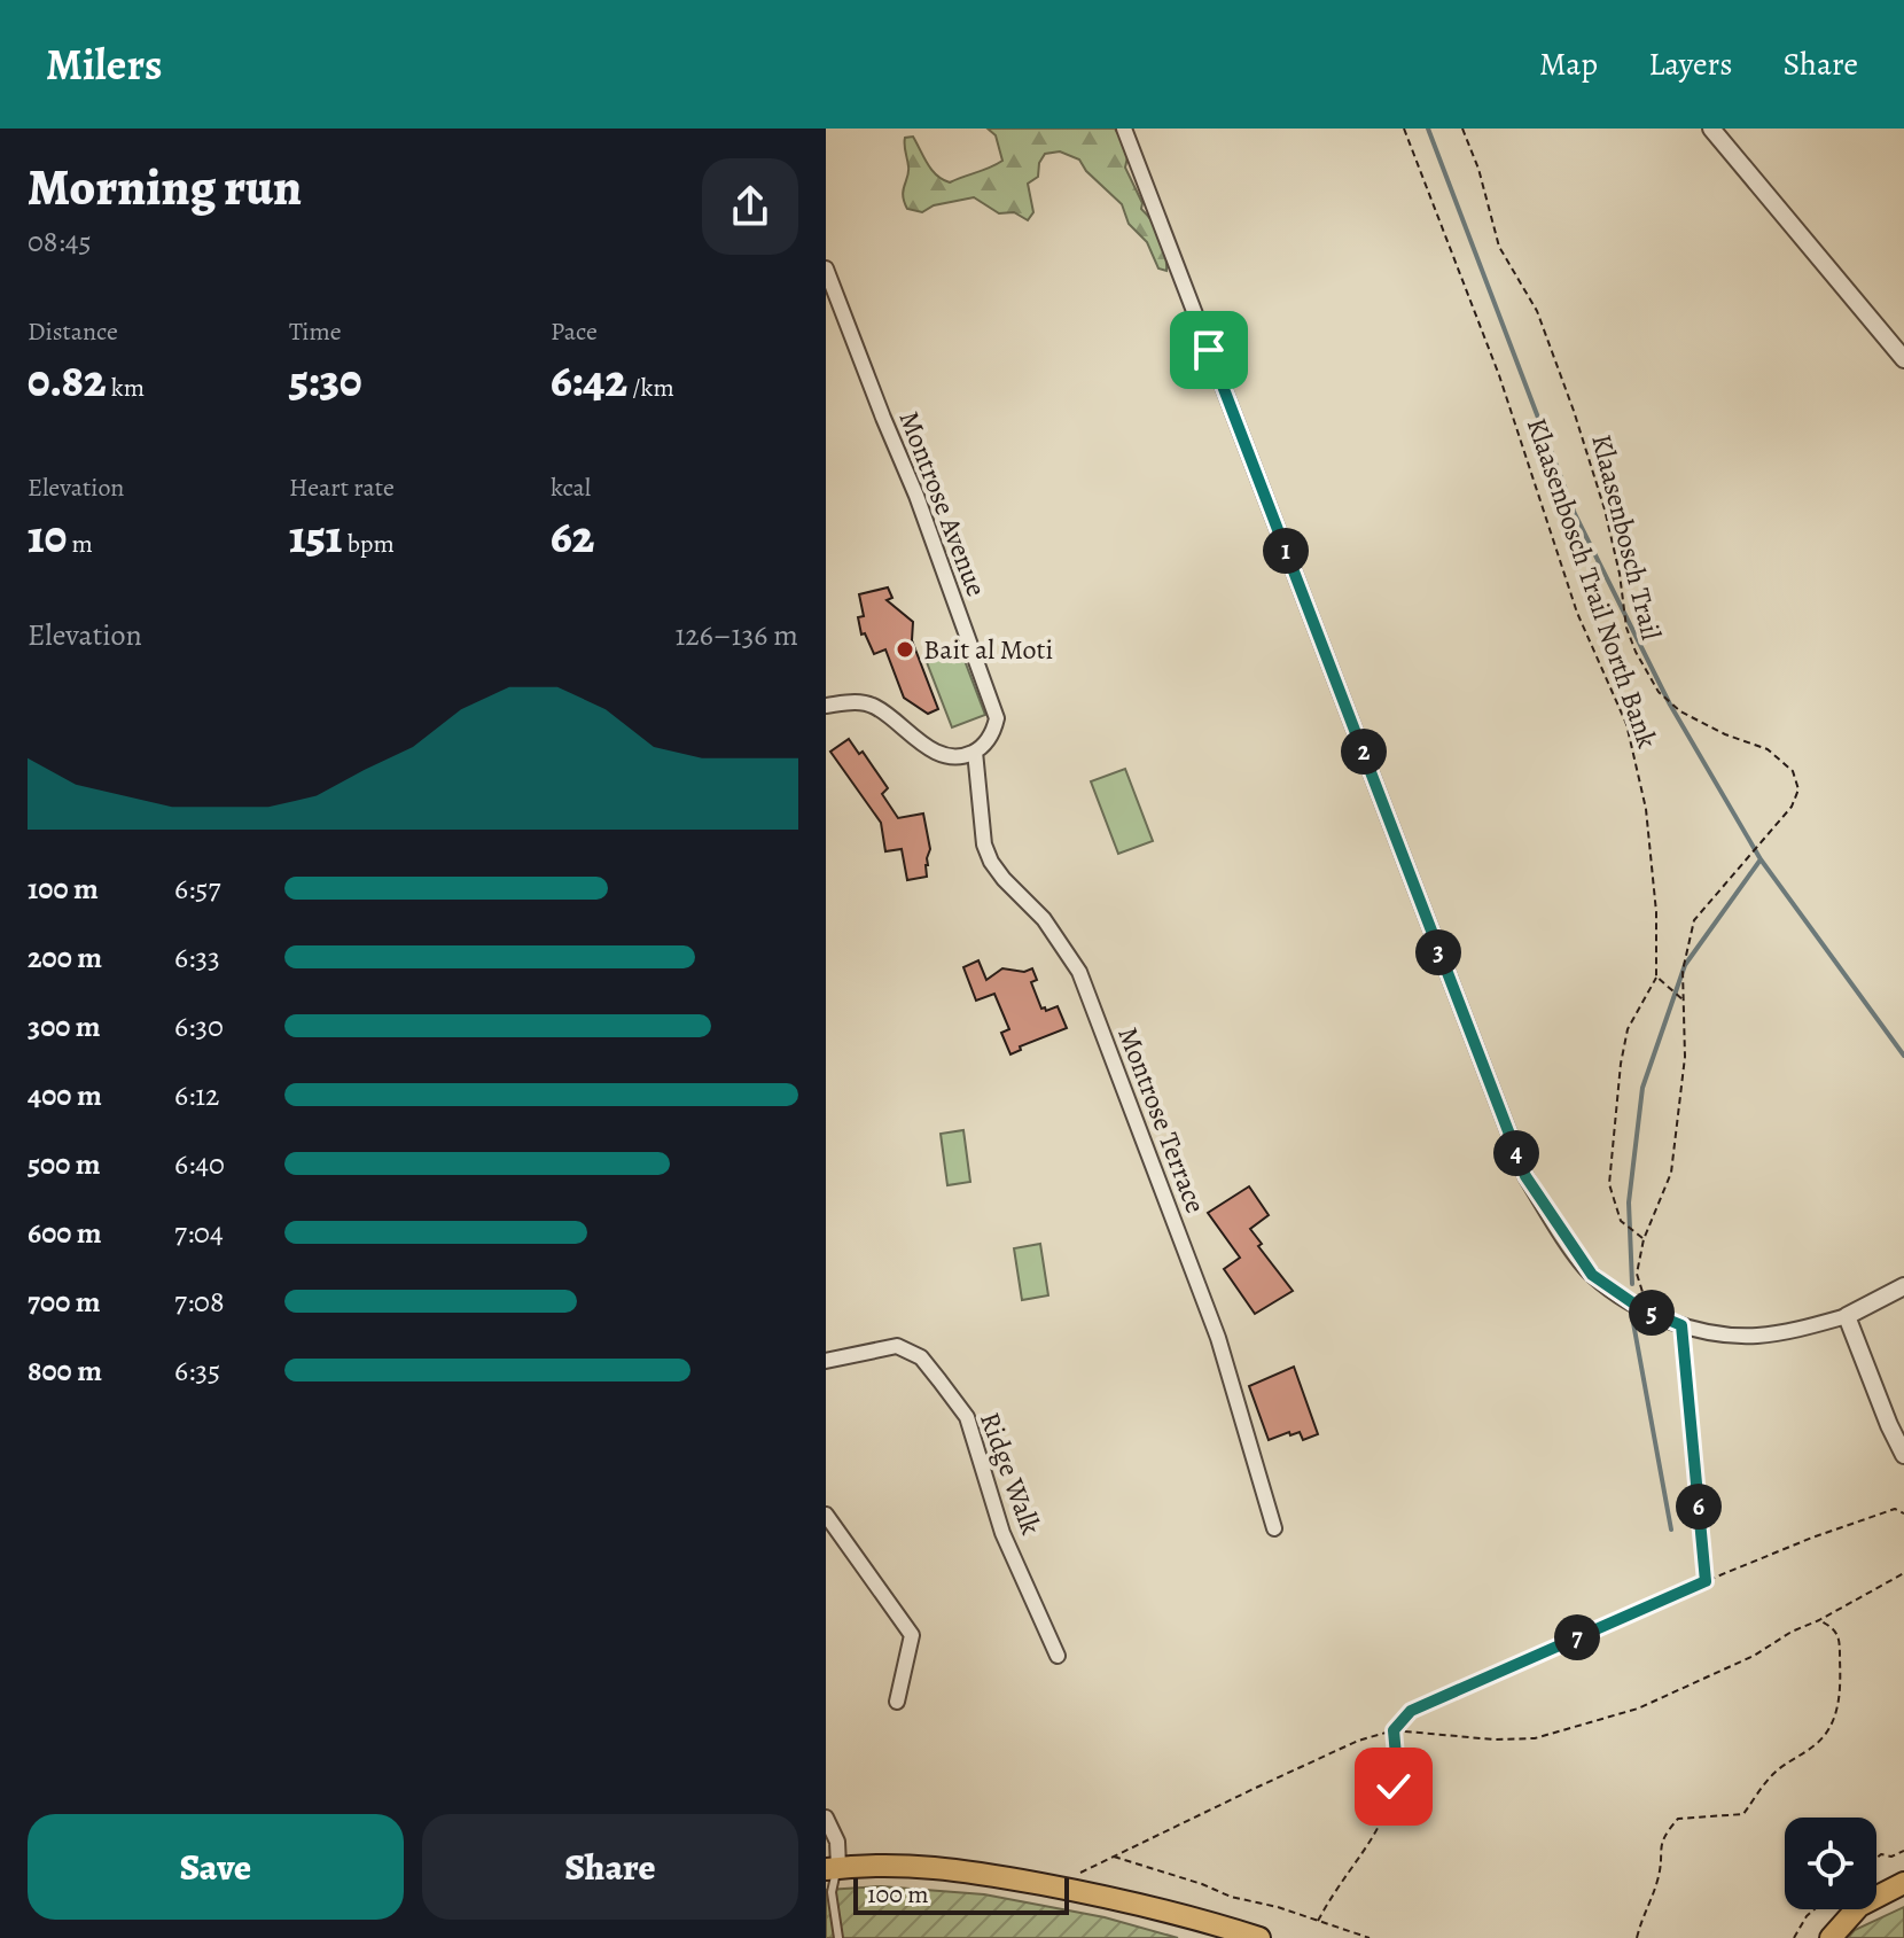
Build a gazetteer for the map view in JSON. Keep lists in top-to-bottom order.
{
  "streets": {
    "street": ["Montrose Avenue", "Montrose Terrace", "Ridge Walk"],
    "path": ["Klaasenbosch Trail", "Klaasenbosch Trail North Bank"]
  },
  "crossings": [
    ["Montrose Avenue", "Montrose Terrace"]
  ],
  "places": ["Bait al Moti"],
  "scale_bar": "100 m",
  "page": {
    "header": "Milers",
    "nav": ["Map", "Layers", "Share"],
    "heading": ["Morning run", "08:45"],
    "stats": [
      ["Distance", "0.82 km"],
      ["Time", "5:30"],
      ["Pace", "6:42 /km"],
      ["Elevation", "10 m"],
      ["Heart rate", "151 bpm"],
      ["kcal", "62"]
    ],
    "pins": [
      "1",
      "2",
      "3",
      "4",
      "5",
      "6",
      "7"
    ],
    "chart": ["Elevation", "126–136 m"],
    "list": [
      {
        "name": "100 m",
        "note": "6:57"
      },
      {
        "name": "200 m",
        "note": "6:33"
      },
      {
        "name": "300 m",
        "note": "6:30"
      },
      {
        "name": "400 m",
        "note": "6:12"
      },
      {
        "name": "500 m",
        "note": "6:40"
      },
      {
        "name": "600 m",
        "note": "7:04"
      },
      {
        "name": "700 m",
        "note": "7:08"
      },
      {
        "name": "800 m",
        "note": "6:35"
      }
    ],
    "buttons": ["Save", "Share"],
    "scale": "100 m"
  }
}
